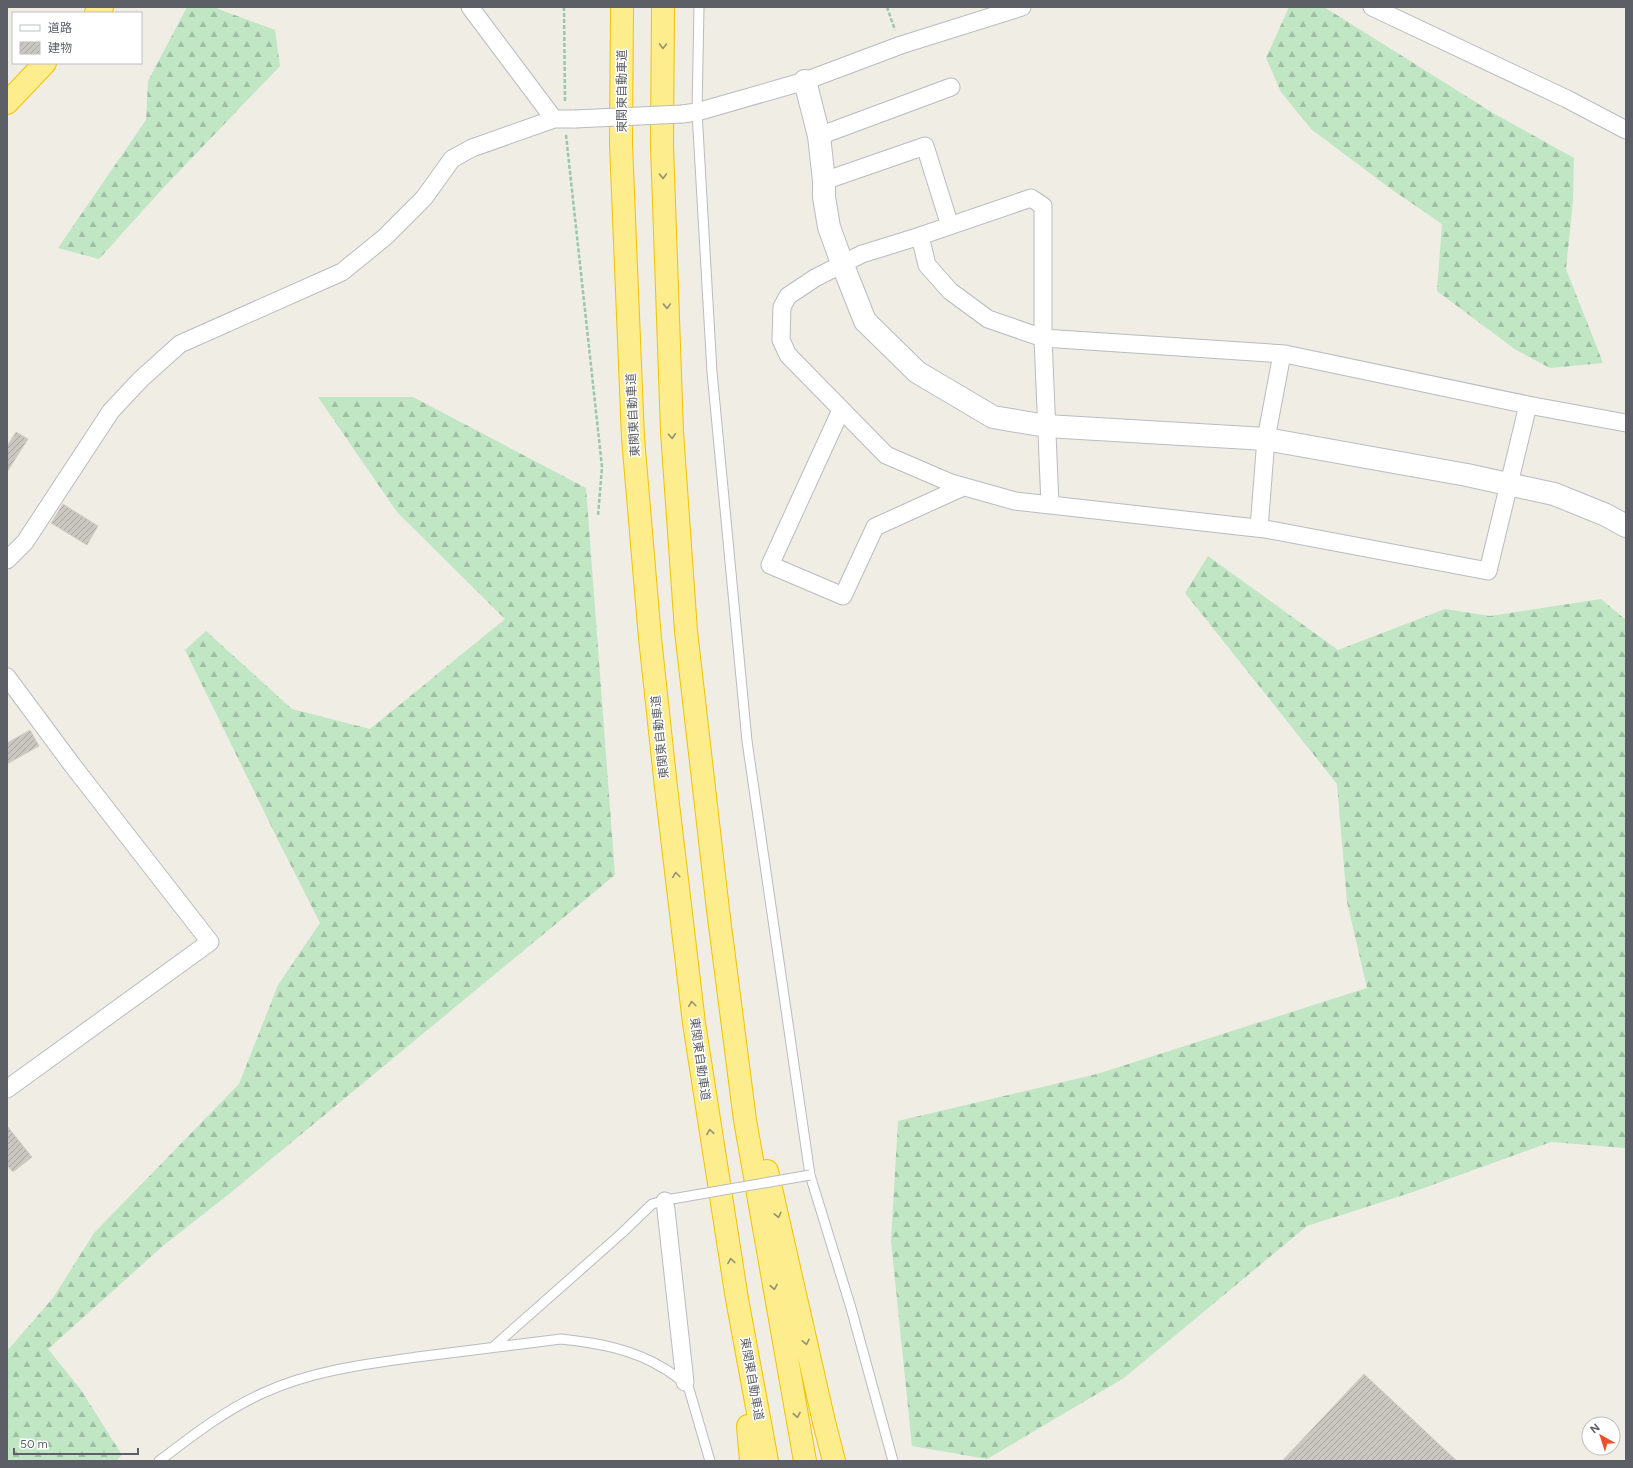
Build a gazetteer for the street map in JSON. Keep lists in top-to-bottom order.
{
  "streets": {
    "highway": ["東関東自動車道"]
  },
  "legend": ["道路", "建物"],
  "scale_bar": "50 m",
  "north": "top left"
}
